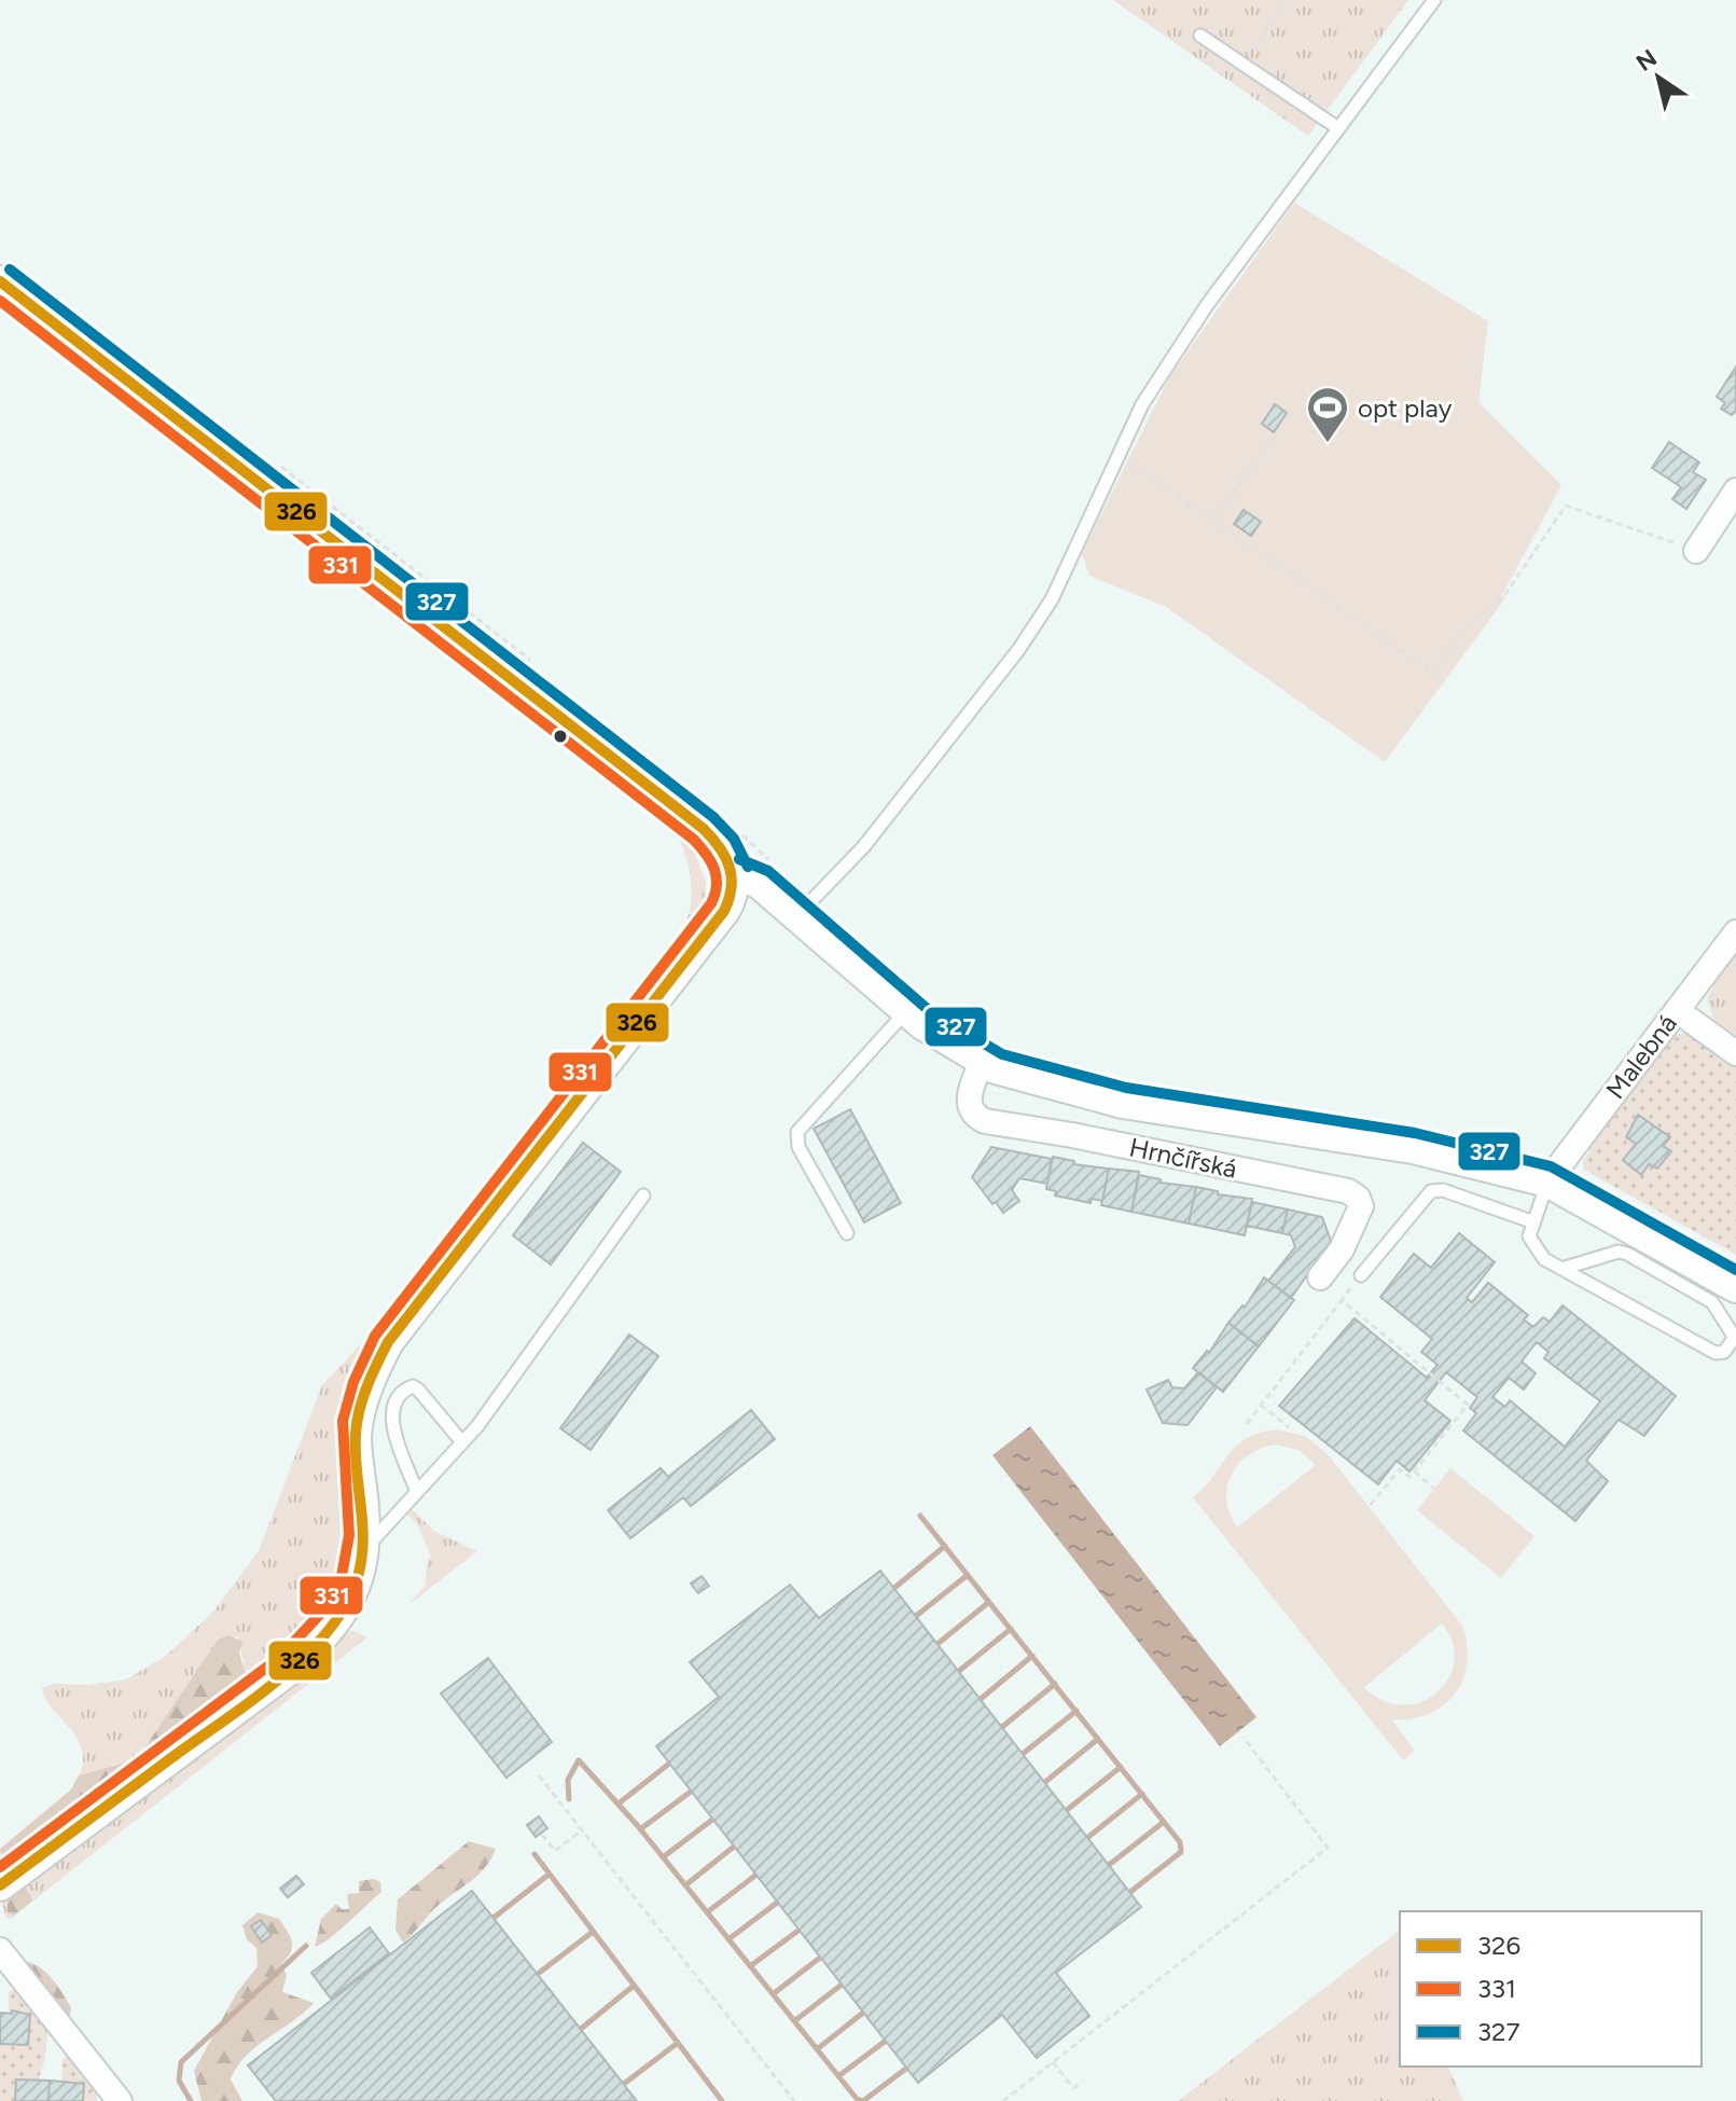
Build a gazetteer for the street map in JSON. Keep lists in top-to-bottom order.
{
  "streets": {
    "street": ["Malebná", "Hrnčířská"]
  },
  "crossings": [
    ["Malebná", "Hrnčířská"]
  ],
  "places": {
    "sports": ["opt play"]
  },
  "lines": ["transit line 327", "transit line 326", "transit line 331"],
  "legend": ["326", "331", "327"],
  "north": "top left"
}
